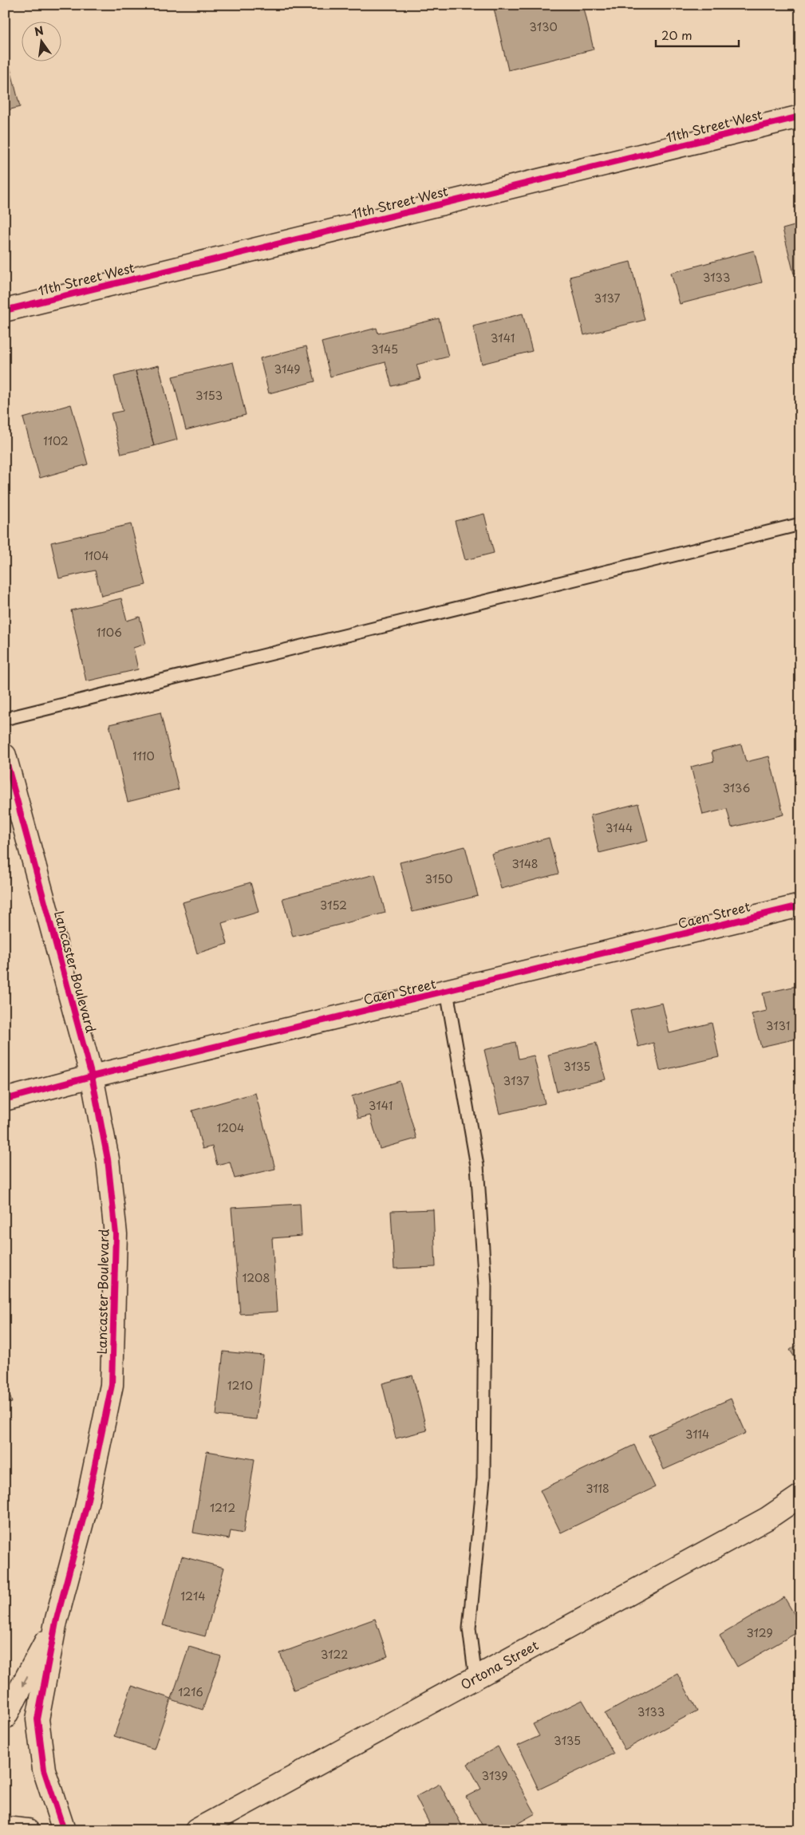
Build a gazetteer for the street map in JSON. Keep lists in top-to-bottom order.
{
  "streets": {
    "street": [
      "11th Street West",
      "Caen Street",
      "Lancaster Boulevard",
      "Ortona Street"
    ]
  },
  "crossings": [
    ["Caen Street", "Lancaster Boulevard"]
  ],
  "house_numbers": [
    "3130",
    "3133",
    "3137",
    "3141",
    "3145",
    "3149",
    "3153",
    "1102",
    "1104",
    "1106",
    "1110",
    "3136",
    "3144",
    "3148",
    "3150",
    "3152",
    "3131",
    "3135",
    "3137",
    "3141",
    "1204",
    "1208",
    "1210",
    "3114",
    "3118",
    "1212",
    "1214",
    "3129",
    "3122",
    "1216",
    "3133",
    "3135",
    "3139"
  ],
  "scale_bar": "20 m",
  "north": "top"
}
